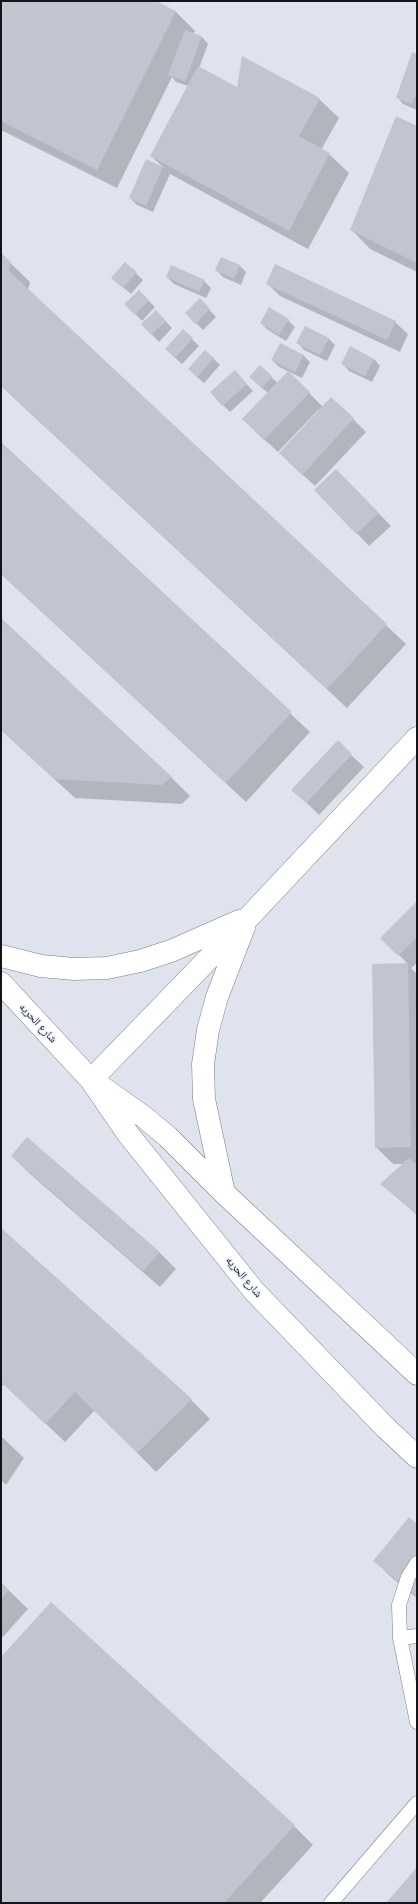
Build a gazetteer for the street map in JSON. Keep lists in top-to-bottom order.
{
  "streets": {
    "street": ["شارع الحريه"]
  }
}
